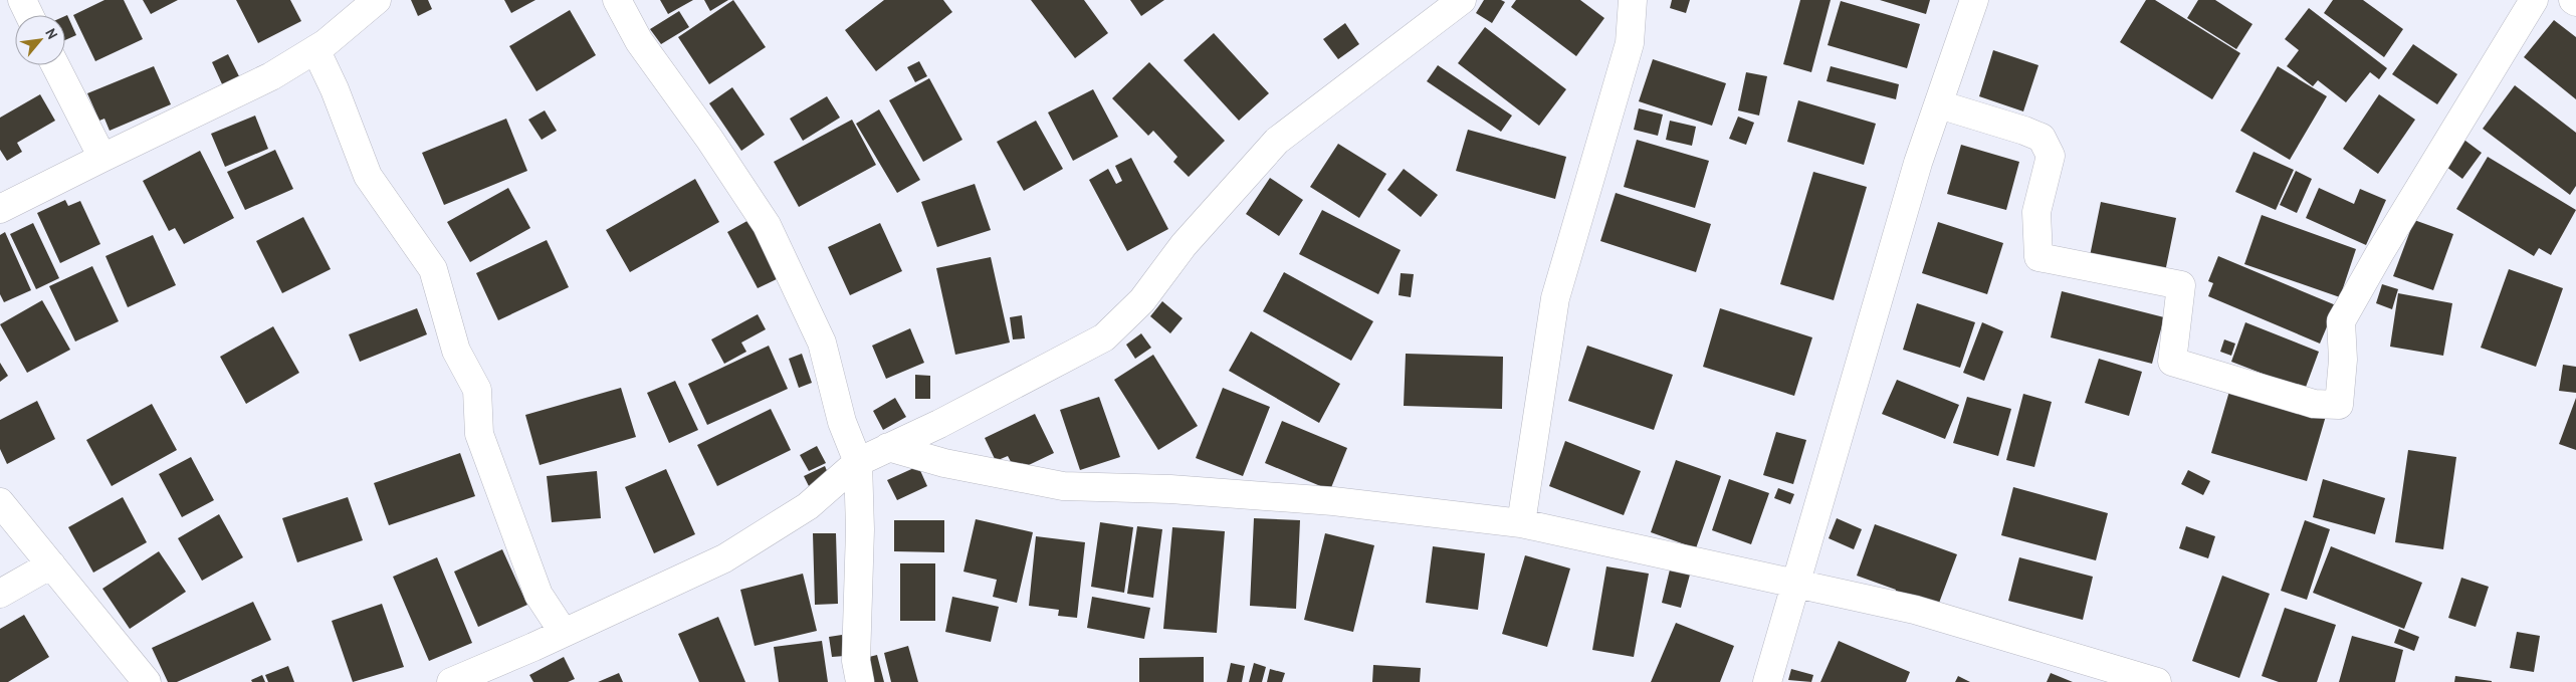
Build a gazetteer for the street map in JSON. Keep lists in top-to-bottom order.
{
  "north": "top right"
}
